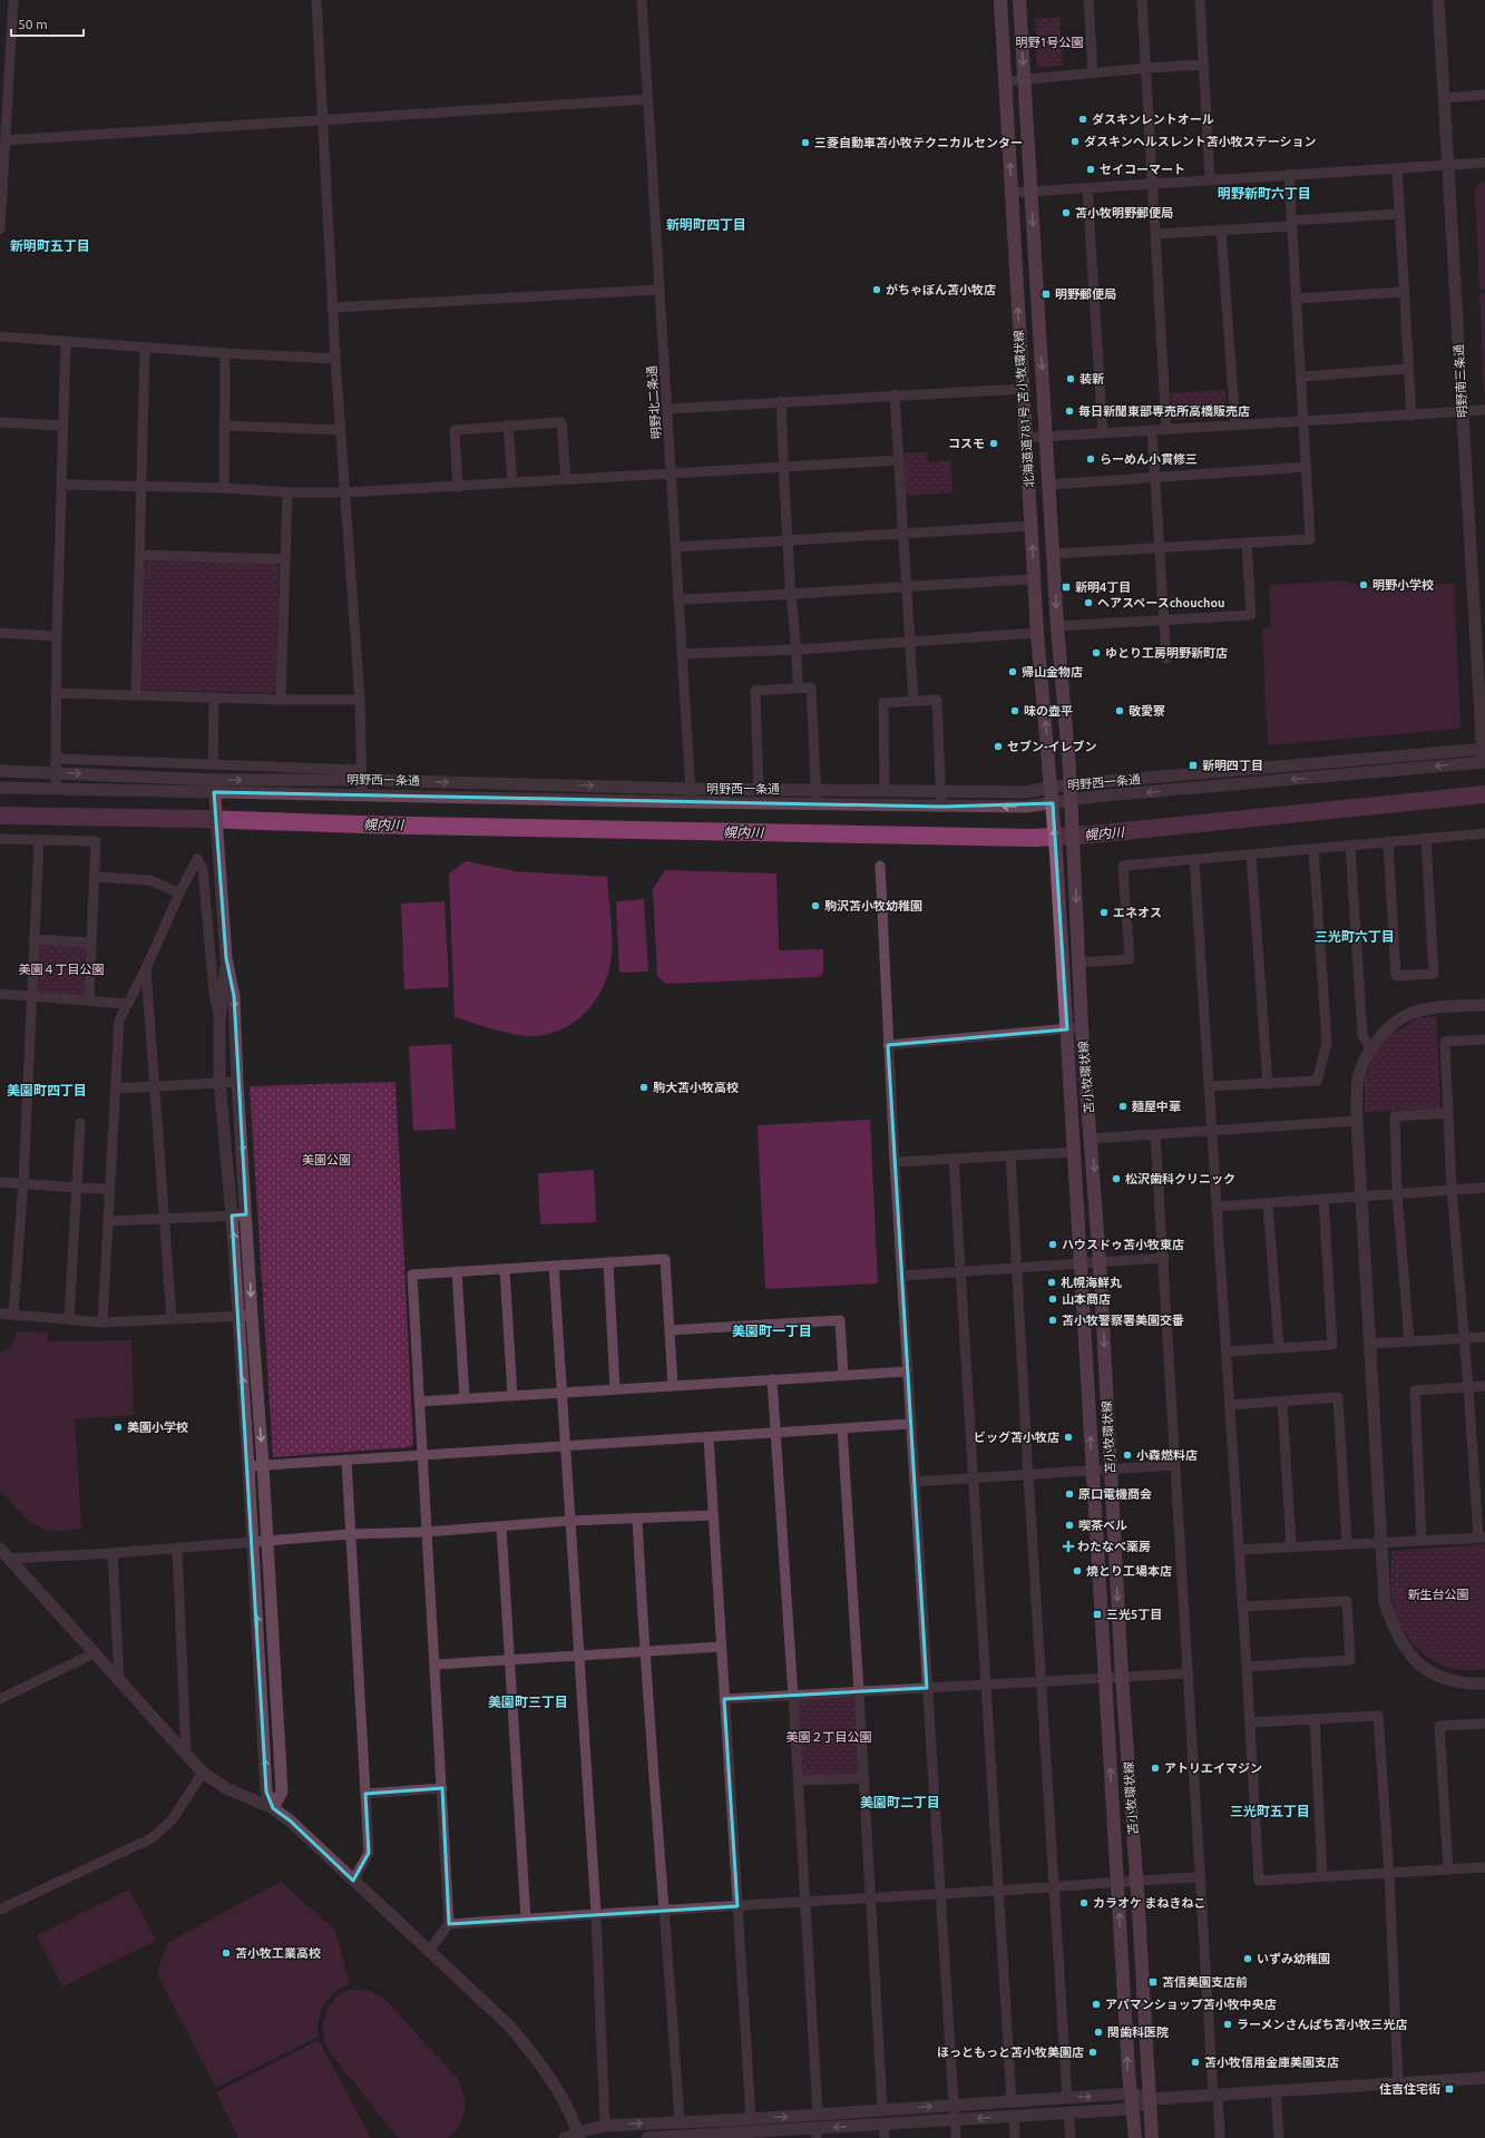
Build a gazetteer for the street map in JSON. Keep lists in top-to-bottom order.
{
  "streets": {
    "main road": ["北海道道781号 苫小牧環状線", "苫小牧環状線"],
    "street": ["明野南三条通", "明野北二条通", "明野西一条通"]
  },
  "crossings": [
    ["明野南三条通", "明野西一条通"],
    ["明野北二条通", "明野西一条通"],
    ["北海道道781号 苫小牧環状線", "明野西一条通"],
    ["北海道道781号 苫小牧環状線", "苫小牧環状線"]
  ],
  "districts": [
    "明野新町六丁目",
    "新明町四丁目",
    "新明町五丁目",
    "三光町六丁目",
    "美園町四丁目",
    "美園町一丁目",
    "美園町三丁目",
    "美園町二丁目",
    "三光町五丁目"
  ],
  "water": ["幌内川"],
  "parks": [
    "明野1号公園",
    "美園４丁目公園",
    "美園公園",
    "新生台公園",
    "美園２丁目公園"
  ],
  "places": {
    "other": [
      "ダスキンレントオール",
      "ダスキンヘルスレント苫小牧ステーション",
      "三菱自動車苫小牧テクニカルセンター",
      "セイコーマート",
      "苫小牧明野郵便局",
      "がちゃぽん苫小牧店",
      "装新",
      "毎日新聞東部専売所高橋販売店",
      "コスモ",
      "らーめん小貫修三",
      "明野小学校",
      "ヘアスペースchouchou",
      "ゆとり工房明野新町店",
      "帰山金物店",
      "味の壺平",
      "敬愛寮",
      "セブン-イレブン",
      "駒沢苫小牧幼稚園",
      "エネオス",
      "駒大苫小牧高校",
      "麺屋中華",
      "松沢歯科クリニック",
      "ハウスドゥ苫小牧東店",
      "札幌海鮮丸",
      "山本商店",
      "苫小牧警察署美園交番",
      "美園小学校",
      "ビッグ苫小牧店",
      "小森燃料店",
      "原口電機商会",
      "喫茶ベル",
      "焼とり工場本店",
      "アトリエイマジン",
      "カラオケ まねきねこ",
      "苫小牧工業高校",
      "いずみ幼稚園",
      "アパマンショップ苫小牧中央店",
      "ラーメンさんぱち苫小牧三光店",
      "関歯科医院",
      "ほっともっと苫小牧美園店",
      "苫小牧信用金庫美園支店"
    ],
    "transit": [
      "明野郵便局",
      "新明4丁目",
      "新明四丁目",
      "三光5丁目",
      "苫信美園支店前",
      "住吉住宅街"
    ],
    "health": ["わたなべ薬房"]
  },
  "scale_bar": "50 m"
}
